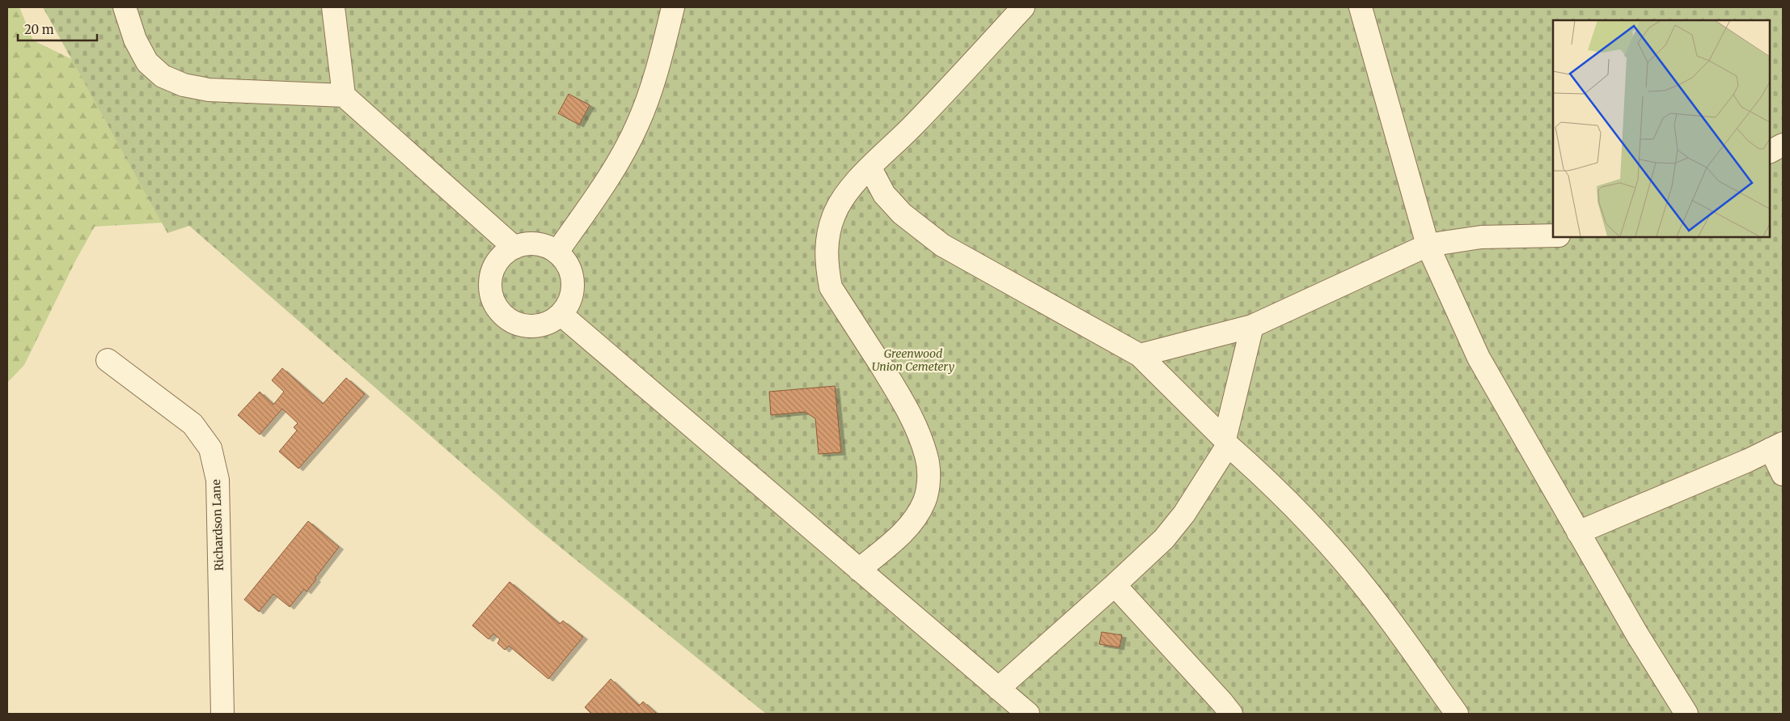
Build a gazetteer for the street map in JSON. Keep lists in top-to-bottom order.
{
  "streets": {
    "street": ["Richardson Lane"]
  },
  "parks": ["Greenwood Union Cemetery"],
  "scale_bar": "20 m"
}
